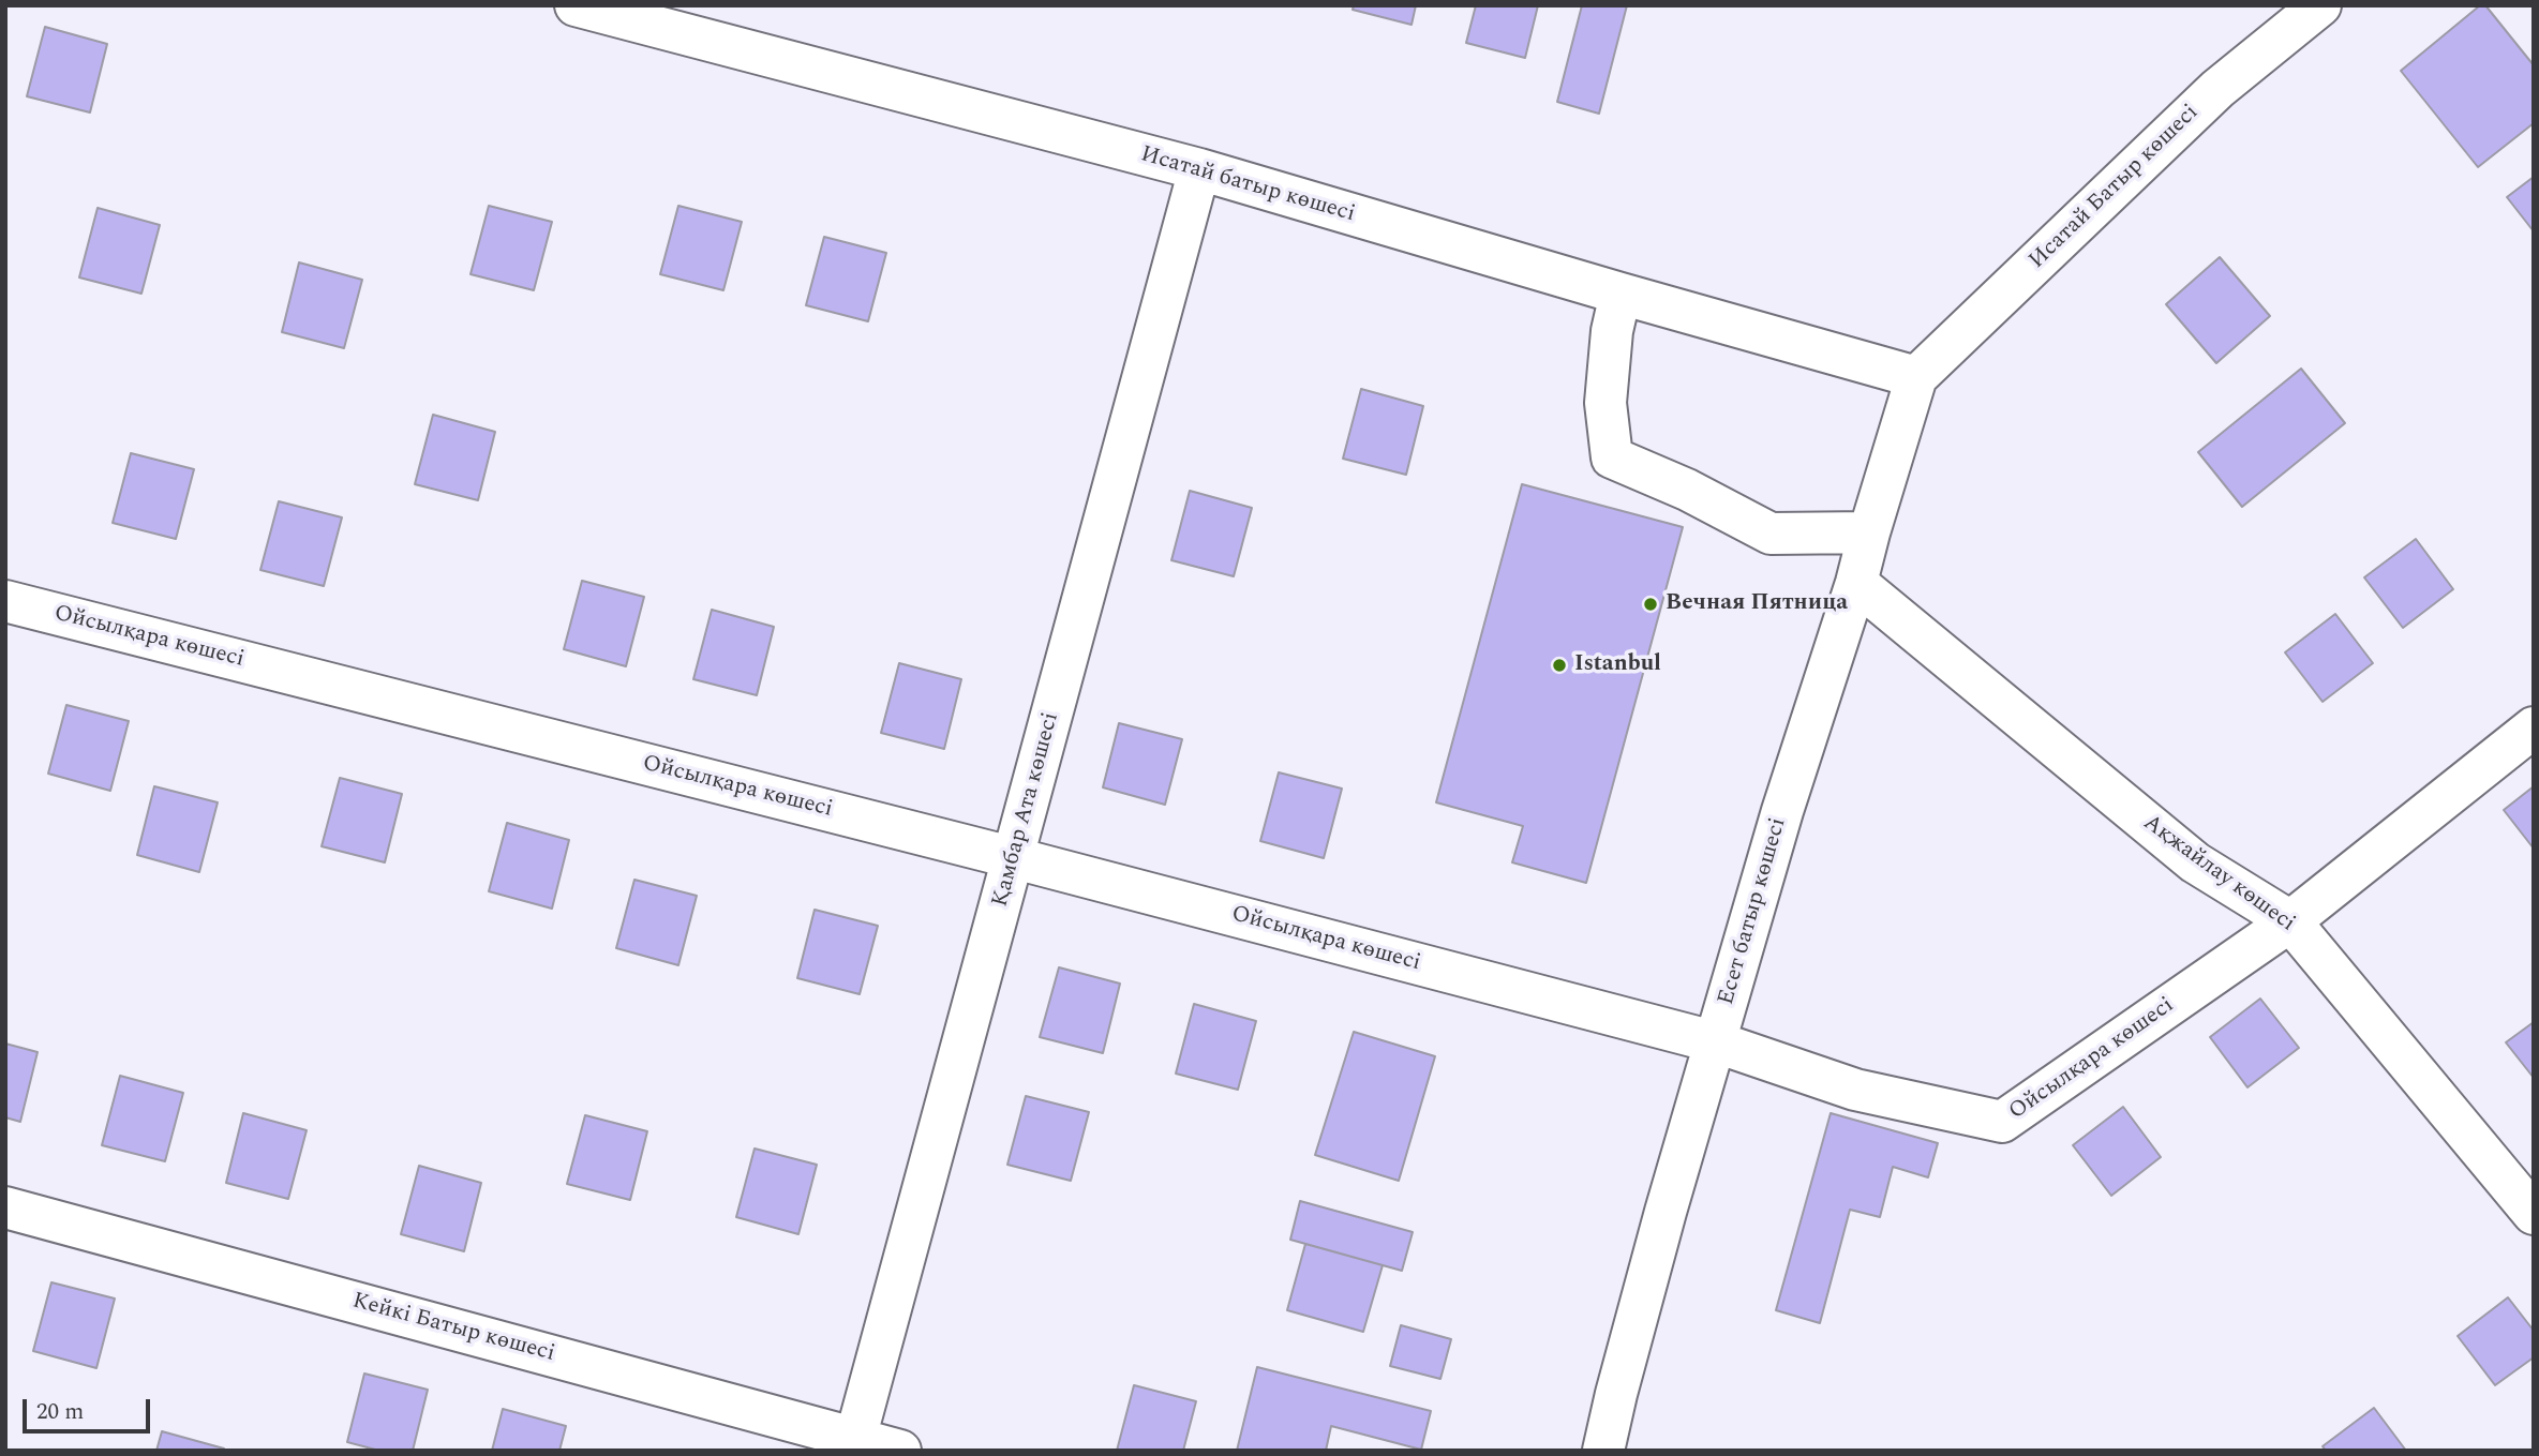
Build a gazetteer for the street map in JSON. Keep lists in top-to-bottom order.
{
  "streets": {
    "street": [
      "Исатай батыр көшесі",
      "Исатай Батыр көшесі",
      "Ойсылқара көшесі",
      "Қамбар Ата көшесі",
      "Ақжайлау көшесі",
      "Есет батыр көшесі",
      "Кейкі Батыр көшесі"
    ]
  },
  "crossings": [
    ["Исатай батыр көшесі", "Исатай Батыр көшесі"],
    ["Исатай батыр көшесі", "Қамбар Ата көшесі"],
    ["Исатай батыр көшесі", "Есет батыр көшесі"],
    ["Исатай Батыр көшесі", "Есет батыр көшесі"],
    ["Ойсылқара көшесі", "Қамбар Ата көшесі"],
    ["Ойсылқара көшесі", "Ақжайлау көшесі"],
    ["Ойсылқара көшесі", "Есет батыр көшесі"],
    ["Қамбар Ата көшесі", "Кейкі Батыр көшесі"],
    ["Ақжайлау көшесі", "Есет батыр көшесі"]
  ],
  "places": ["Вечная Пятница", "Istanbul"],
  "scale_bar": "20 m"
}
